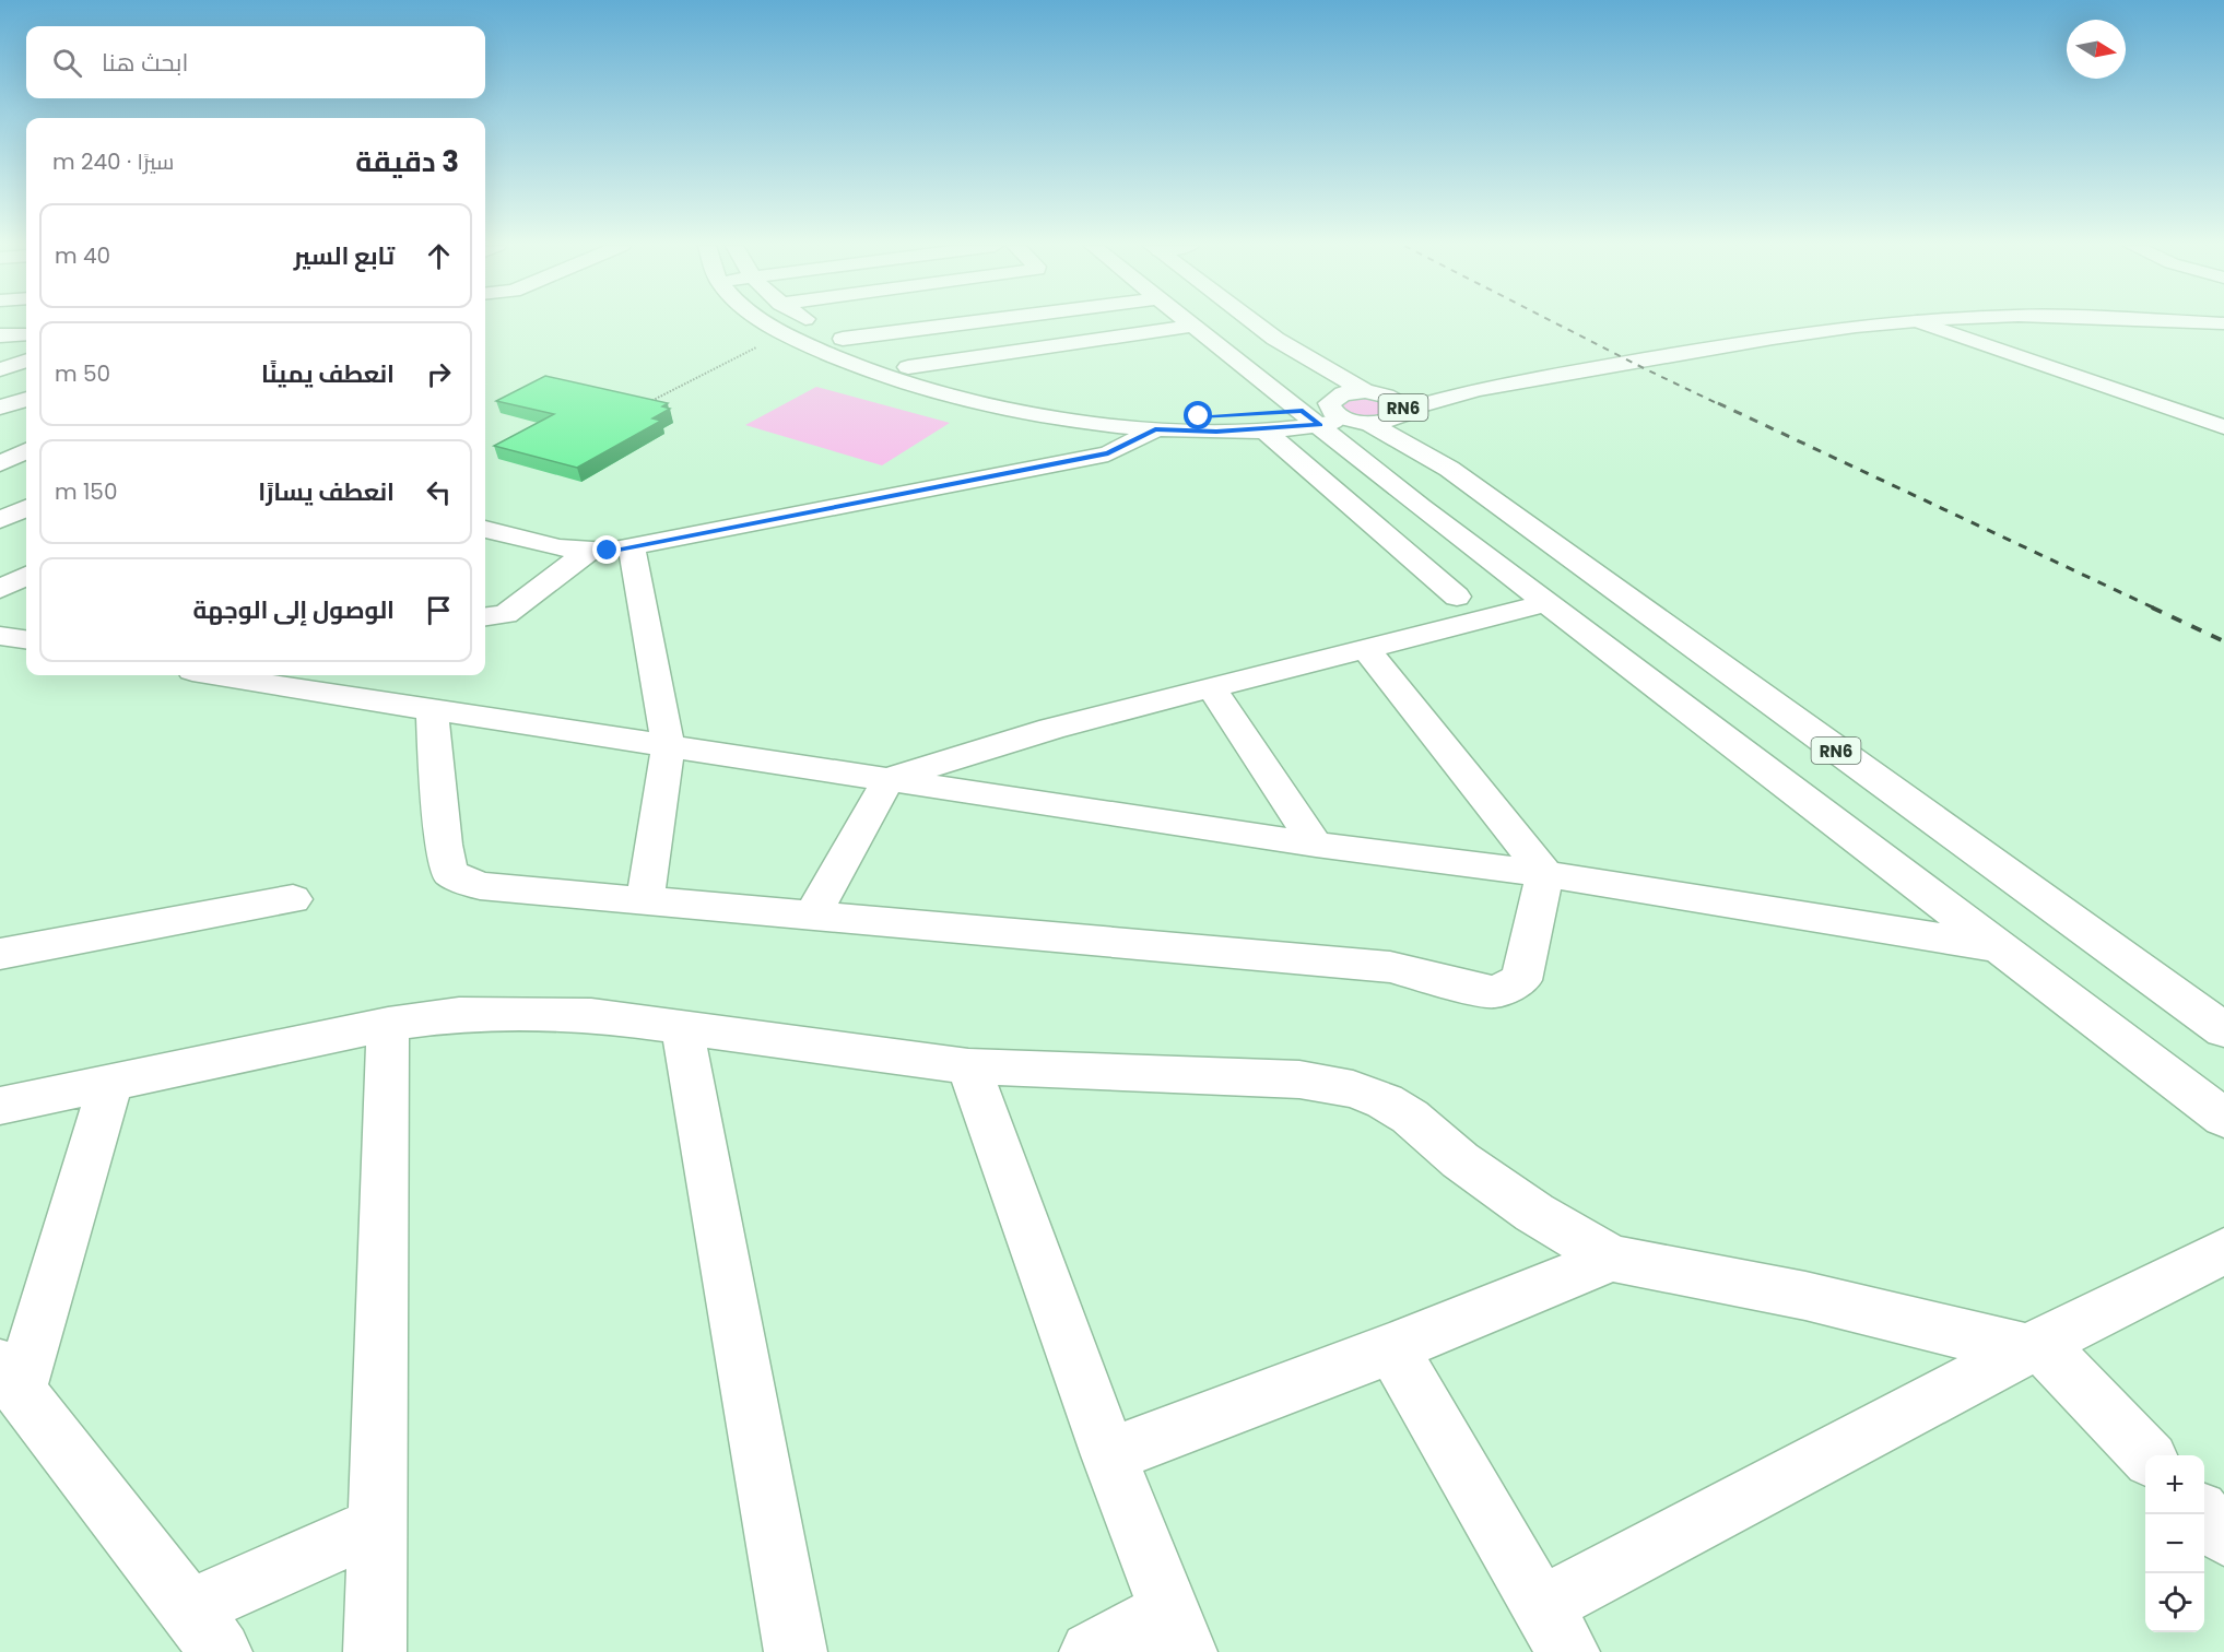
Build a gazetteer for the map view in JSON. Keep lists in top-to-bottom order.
{
  "streets": {
    "street": ["RN6"]
  },
  "north": "right",
  "page": {
    "search": "ابحث هنا",
    "heading": ["3 دقيقة", "سيرًا · 240 m"],
    "list": [
      ["تابع السير", "40 m"],
      ["انعطف يمينًا", "50 m"],
      ["انعطف يسارًا", "150 m"],
      "الوصول إلى الوجهة"
    ],
    "map_buttons": ["+", "−"]
  }
}
